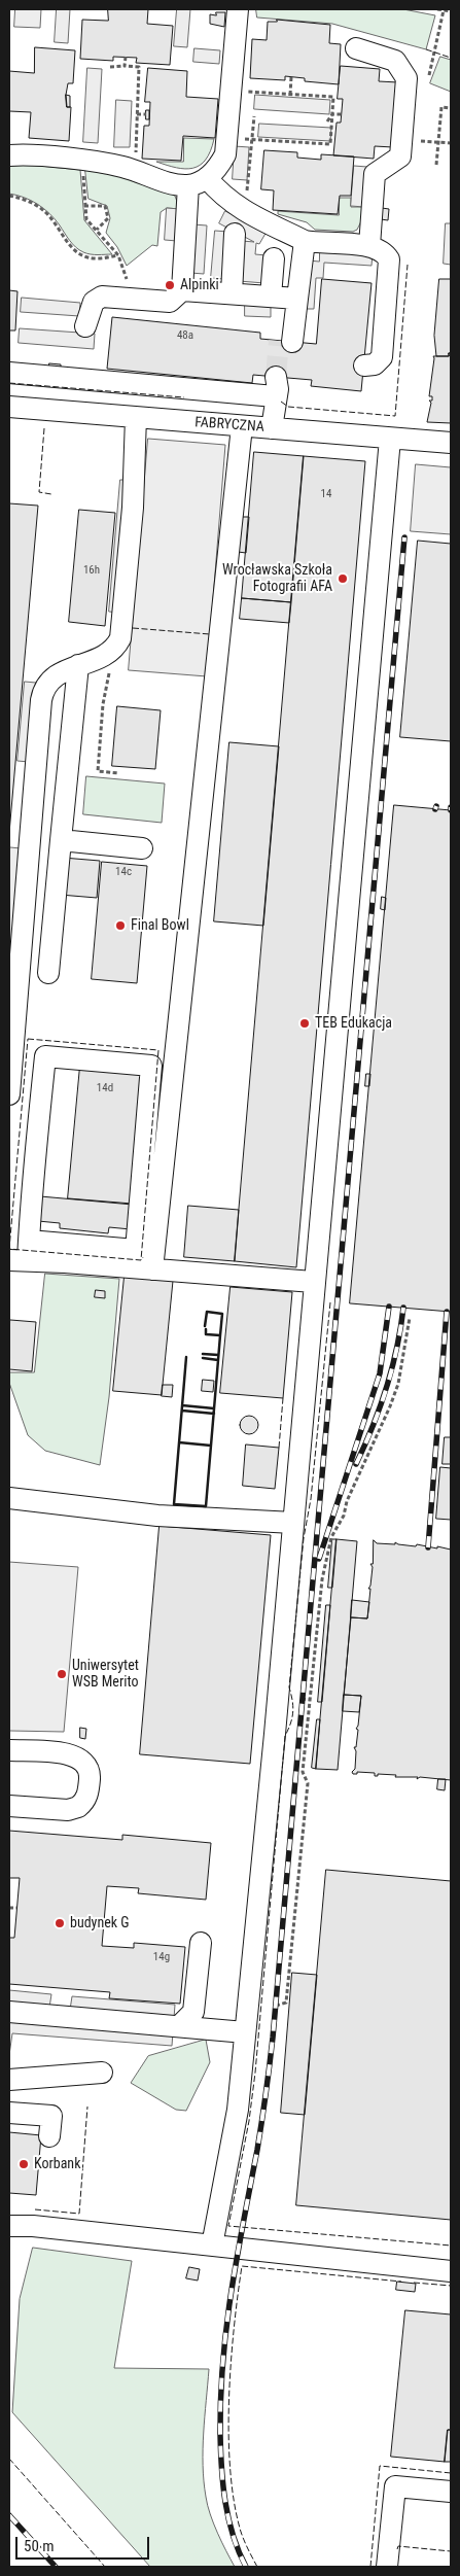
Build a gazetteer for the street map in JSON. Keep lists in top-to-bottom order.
{
  "streets": {
    "street": ["FABRYCZNA"]
  },
  "places": [
    "Alpinki",
    "Wrocławska Szkoła Fotografii AFA",
    "Final Bowl",
    "TEB Edukacja",
    "Uniwersytet WSB Merito",
    "budynek G",
    "Korbank"
  ],
  "house_numbers": [
    "48a",
    "14",
    "16h",
    "14c",
    "14d",
    "14g"
  ],
  "scale_bar": "50 m"
}
